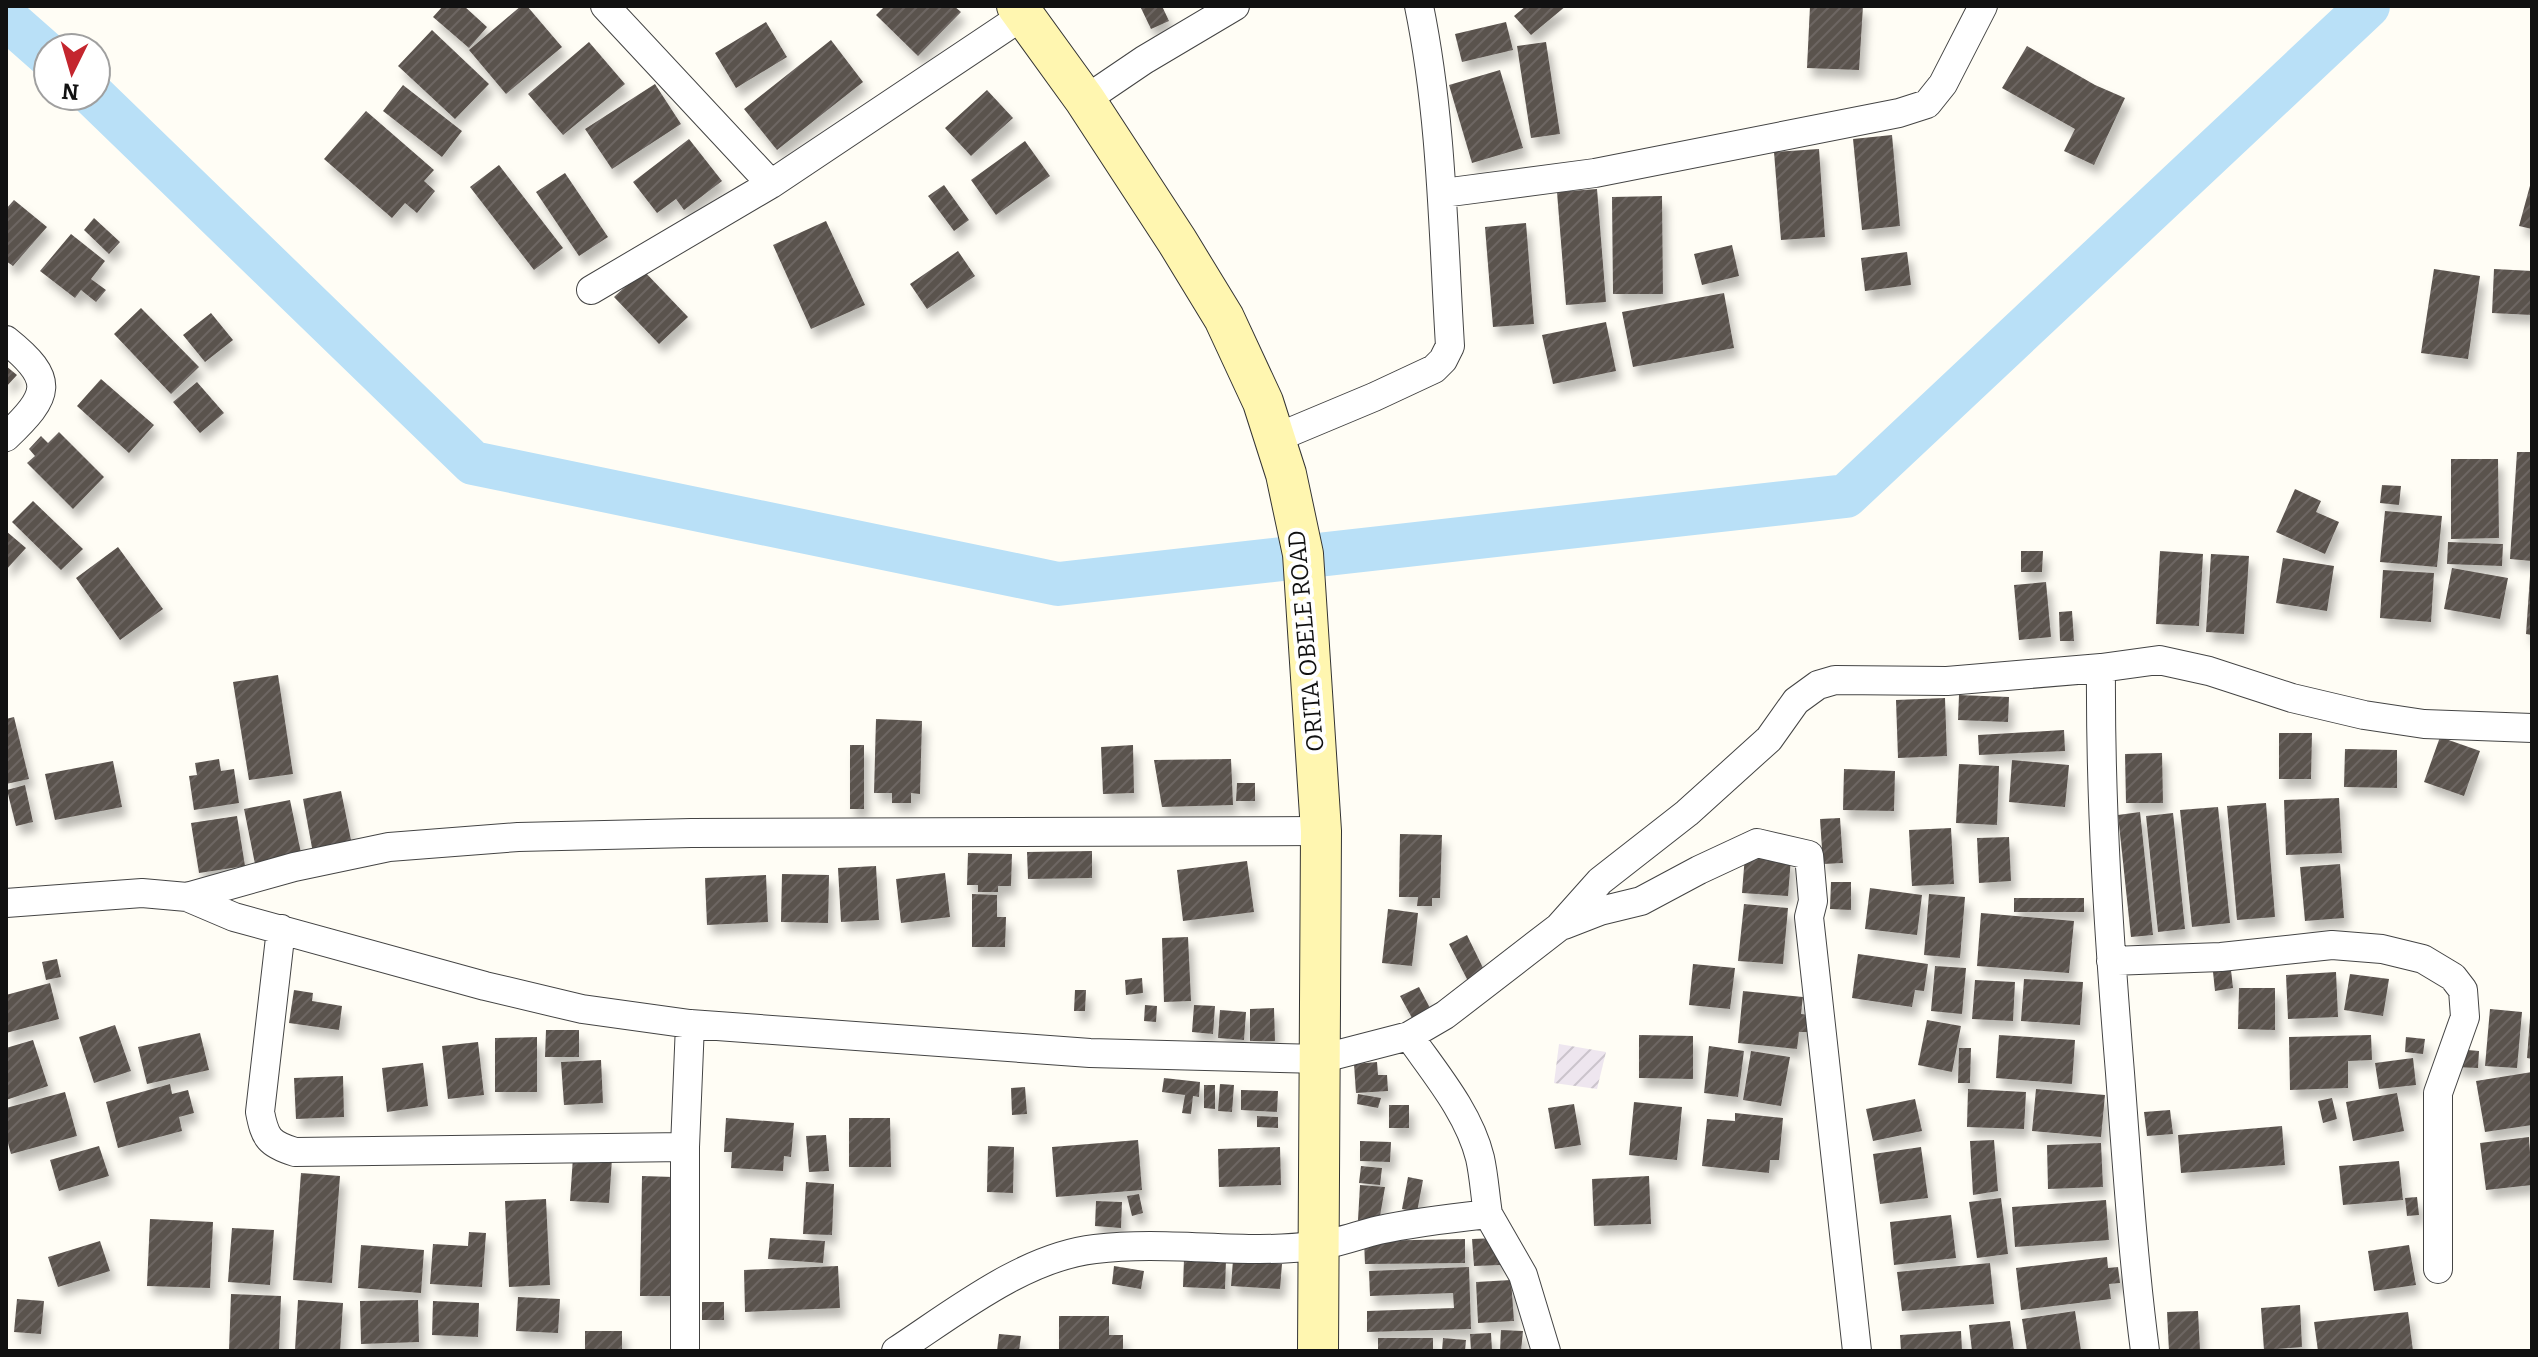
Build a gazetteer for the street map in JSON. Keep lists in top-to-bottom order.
{
  "streets": {
    "main road": ["ORITA OBELE ROAD"]
  },
  "north": "bottom"
}
